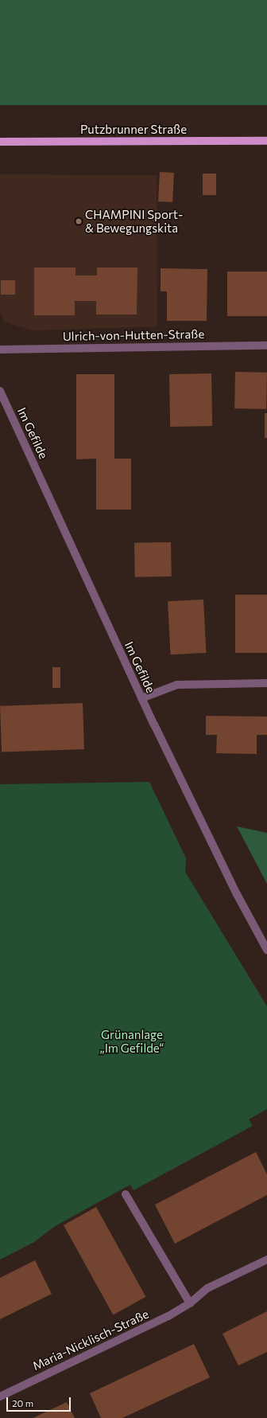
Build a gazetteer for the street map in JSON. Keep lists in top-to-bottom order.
{
  "streets": {
    "main road": ["Putzbrunner Straße"],
    "street": ["Ulrich-von-Hutten-Straße", "Im Gefilde", "Maria-Nicklisch-Straße"]
  },
  "parks": ["Grünanlage „Im Gefilde“"],
  "places": ["CHAMPINI Sport- & Bewegungskita"],
  "scale_bar": "20 m"
}
